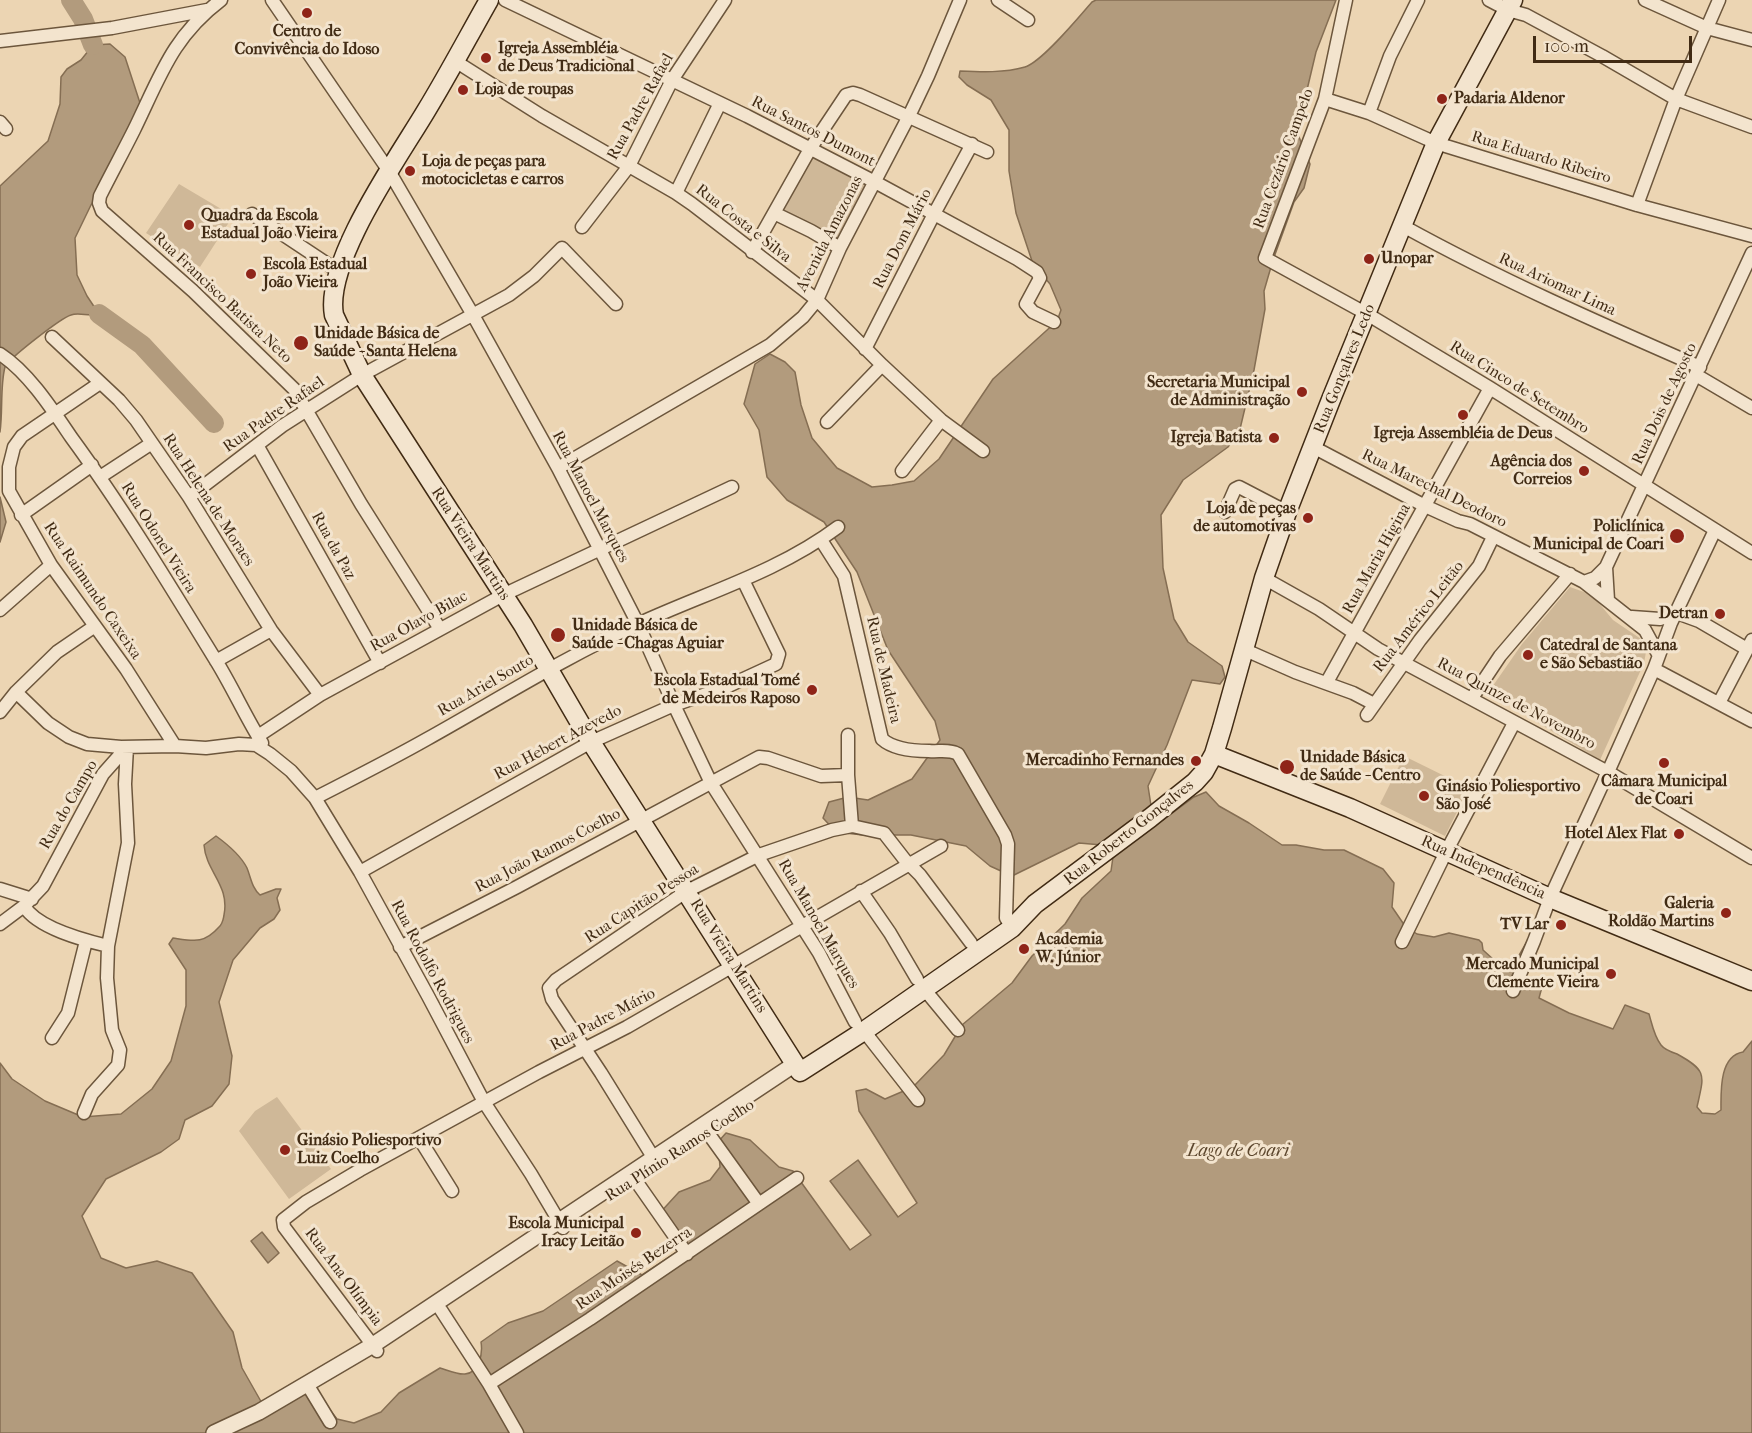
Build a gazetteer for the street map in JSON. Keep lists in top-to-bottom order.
{
  "streets": {
    "main road": [
      "Rua Gonçalves Ledo",
      "Rua Vieira Martins",
      "Rua Roberto Gonçalves",
      "Rua Independência",
      "Rua Plínio Ramos Coelho"
    ],
    "street": [
      "Rua Padre Rafael",
      "Rua Santos Dumont",
      "Rua Eduardo Ribeiro",
      "Rua Cezário Campelo",
      "Rua Costa e Silva",
      "Avenida Amazonas",
      "Rua Dom Mário",
      "Rua Ariomar Lima",
      "Rua Francisco Batista Neto",
      "Rua Cinco de Setembro",
      "Rua Dois de Agosto",
      "Rua Marechal Deodoro",
      "Rua Manoel Marques",
      "Rua Helena de Moraes",
      "Rua Odonel Vieira",
      "Rua da Paz",
      "Rua Maria Higina",
      "Rua Raimundo Caxeixa",
      "Rua Américo Leitão",
      "Rua Olavo Bilac",
      "Rua de Madeira",
      "Rua Ariel Souto",
      "Rua Quinze de Novembro",
      "Rua Hebert Azevedo",
      "Rua do Campo",
      "Rua João Ramos Coelho",
      "Rua Capitão Pessoa",
      "Rua Rodolfo Rodrigues",
      "Rua Padre Mário",
      "Rua Moisés Bezerra",
      "Rua Ana Olímpia"
    ]
  },
  "crossings": [
    ["Rua Padre Rafael", "Rua Santos Dumont"],
    ["Rua Padre Rafael", "Rua Costa e Silva"],
    ["Rua Padre Rafael", "Rua Francisco Batista Neto"],
    ["Rua Padre Rafael", "Rua Manoel Marques"],
    ["Rua Padre Rafael", "Rua Helena de Moraes"],
    ["Rua Padre Rafael", "Rua Vieira Martins"],
    ["Rua Padre Rafael", "Rua da Paz"],
    ["Rua Santos Dumont", "Avenida Amazonas"],
    ["Rua Santos Dumont", "Rua Dom Mário"],
    ["Rua Eduardo Ribeiro", "Rua Cezário Campelo"],
    ["Rua Eduardo Ribeiro", "Rua Gonçalves Ledo"],
    ["Rua Cezário Campelo", "Rua Cinco de Setembro"],
    ["Rua Costa e Silva", "Avenida Amazonas"],
    ["Rua Costa e Silva", "Rua Dom Mário"],
    ["Rua Costa e Silva", "Rua Vieira Martins"],
    ["Avenida Amazonas", "Rua Manoel Marques"],
    ["Rua Ariomar Lima", "Rua Gonçalves Ledo"],
    ["Rua Ariomar Lima", "Rua Dois de Agosto"],
    ["Rua Francisco Batista Neto", "Rua Olavo Bilac"],
    ["Rua Gonçalves Ledo", "Rua Cinco de Setembro"],
    ["Rua Gonçalves Ledo", "Rua Marechal Deodoro"],
    ["Rua Gonçalves Ledo", "Rua Quinze de Novembro"],
    ["Rua Gonçalves Ledo", "Rua Roberto Gonçalves"],
    ["Rua Gonçalves Ledo", "Rua Independência"],
    ["Rua Cinco de Setembro", "Rua Dois de Agosto"],
    ["Rua Cinco de Setembro", "Rua Maria Higina"],
    ["Rua Dois de Agosto", "Rua Marechal Deodoro"],
    ["Rua Marechal Deodoro", "Rua Maria Higina"],
    ["Rua Marechal Deodoro", "Rua Américo Leitão"],
    ["Rua Manoel Marques", "Rua Vieira Martins"],
    ["Rua Manoel Marques", "Rua Olavo Bilac"],
    ["Rua Manoel Marques", "Rua Ariel Souto"],
    ["Rua Manoel Marques", "Rua Hebert Azevedo"],
    ["Rua Manoel Marques", "Rua João Ramos Coelho"],
    ["Rua Manoel Marques", "Rua Capitão Pessoa"],
    ["Rua Manoel Marques", "Rua Padre Mário"],
    ["Rua Manoel Marques", "Rua Plínio Ramos Coelho"],
    ["Rua Helena de Moraes", "Rua Raimundo Caxeixa"],
    ["Rua Helena de Moraes", "Rua Olavo Bilac"],
    ["Rua Odonel Vieira", "Rua Raimundo Caxeixa"],
    ["Rua Odonel Vieira", "Rua Olavo Bilac"],
    ["Rua Odonel Vieira", "Rua Rodolfo Rodrigues"],
    ["Rua Vieira Martins", "Rua Olavo Bilac"],
    ["Rua Vieira Martins", "Rua Ariel Souto"],
    ["Rua Vieira Martins", "Rua Hebert Azevedo"],
    ["Rua Vieira Martins", "Rua João Ramos Coelho"],
    ["Rua Vieira Martins", "Rua Capitão Pessoa"],
    ["Rua Vieira Martins", "Rua Padre Mário"],
    ["Rua Vieira Martins", "Rua Plínio Ramos Coelho"],
    ["Rua da Paz", "Rua Olavo Bilac"],
    ["Rua Maria Higina", "Rua Américo Leitão"],
    ["Rua Maria Higina", "Rua Quinze de Novembro"],
    ["Rua Américo Leitão", "Rua Quinze de Novembro"],
    ["Rua Olavo Bilac", "Rua Rodolfo Rodrigues"],
    ["Rua de Madeira", "Rua Ariel Souto"],
    ["Rua de Madeira", "Rua Roberto Gonçalves"],
    ["Rua de Madeira", "Rua Plínio Ramos Coelho"],
    ["Rua Ariel Souto", "Rua Hebert Azevedo"],
    ["Rua Ariel Souto", "Rua Rodolfo Rodrigues"],
    ["Rua Hebert Azevedo", "Rua Rodolfo Rodrigues"],
    ["Rua Roberto Gonçalves", "Rua Independência"],
    ["Rua Roberto Gonçalves", "Rua Plínio Ramos Coelho"],
    ["Rua João Ramos Coelho", "Rua Rodolfo Rodrigues"],
    ["Rua Capitão Pessoa", "Rua Padre Mário"],
    ["Rua Rodolfo Rodrigues", "Rua Padre Mário"],
    ["Rua Rodolfo Rodrigues", "Rua Plínio Ramos Coelho"],
    ["Rua Padre Mário", "Rua Ana Olímpia"],
    ["Rua Plínio Ramos Coelho", "Rua Ana Olímpia"]
  ],
  "water": ["Lago de Coari"],
  "places": [
    "Centro de Convivência do Idoso",
    "Igreja Assembléia de Deus Tradicional",
    "Loja de roupas",
    "Padaria Aldenor",
    "Loja de peças para motocicletas e carros",
    "Quadra da Escola Estadual João Vieira",
    "Unopar",
    "Escola Estadual João Vieira",
    "Unidade Básica de Saúde - Santa Helena",
    "Secretaria Municipal de Administração",
    "Igreja Assembléia de Deus",
    "Igreja Batista",
    "Agência dos Correios",
    "Loja de peças de automotivas",
    "Policlínica Municipal de Coari",
    "Detran",
    "Unidade Básica de Saúde - Chagas Aguiar",
    "Catedral de Santana e São Sebastião",
    "Escola Estadual Tomé de Medeiros Raposo",
    "Mercadinho Fernandes",
    "Câmara Municipal de Coari",
    "Unidade Básica de Saúde - Centro",
    "Ginásio Poliesportivo São José",
    "Hotel Alex Flat",
    "Galeria Roldão Martins",
    "TV Lar",
    "Academia W. Júnior",
    "Mercado Municipal Clemente Vieira",
    "Ginásio Poliesportivo Luiz Coelho",
    "Escola Municipal Iracy Leitão"
  ],
  "scale_bar": "100 m"
}
